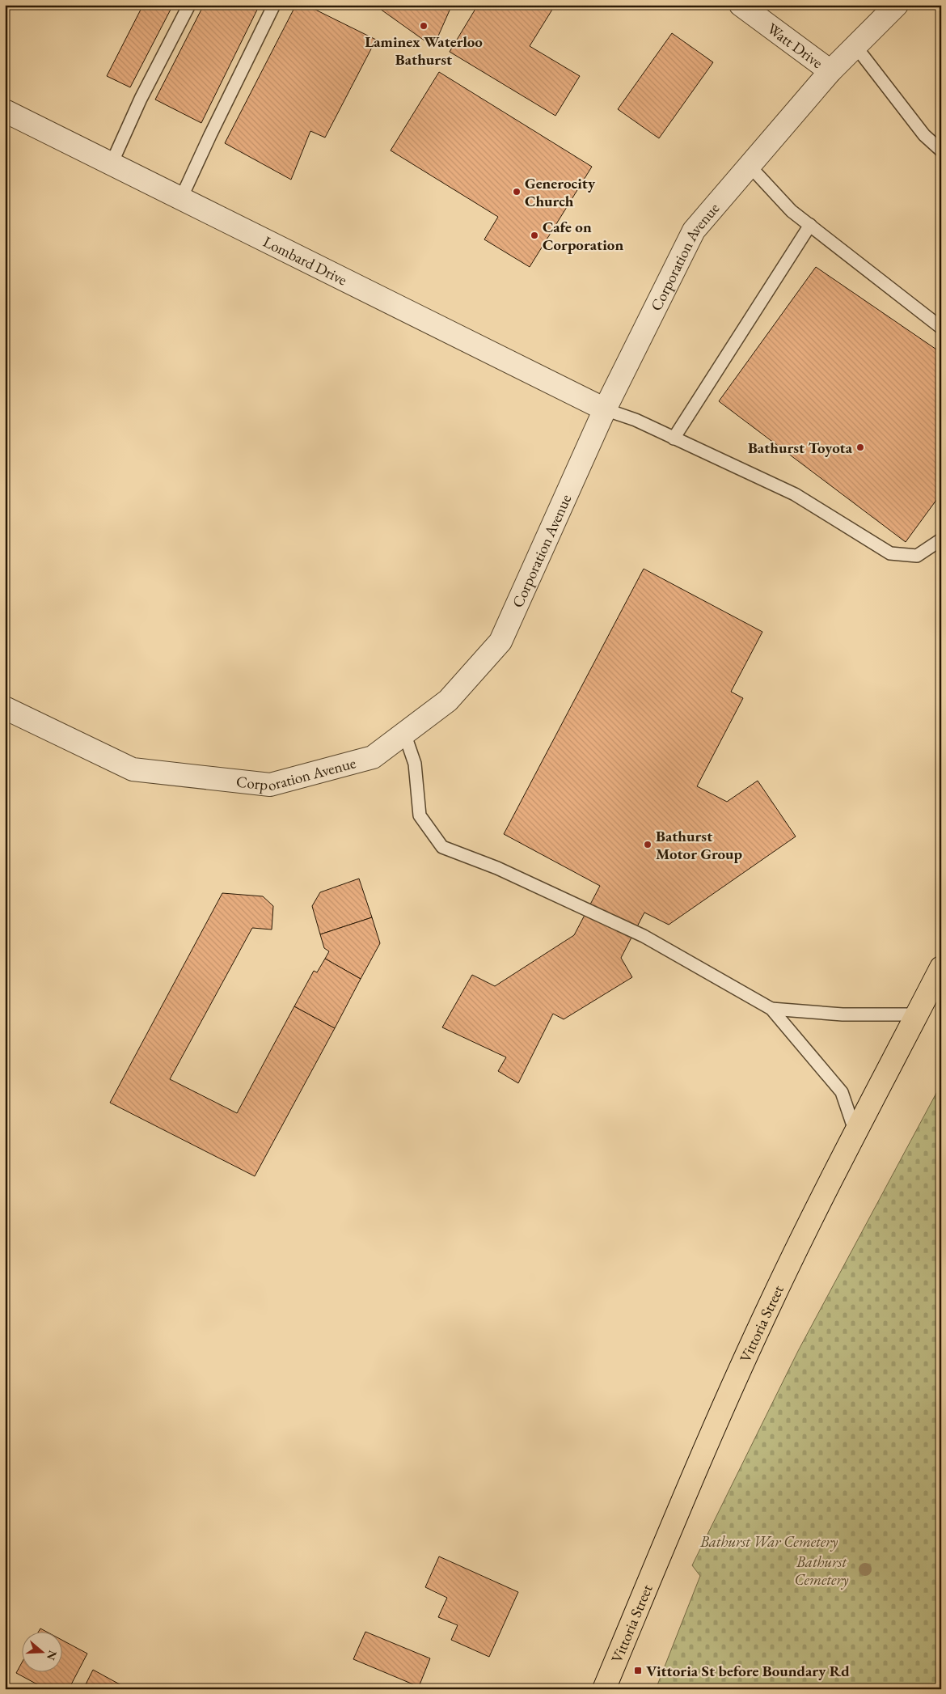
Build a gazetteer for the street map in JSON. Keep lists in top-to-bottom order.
{
  "streets": {
    "highway": ["Vittoria Street"],
    "street": ["Watt Drive", "Corporation Avenue", "Lombard Drive"]
  },
  "crossings": [
    ["Watt Drive", "Corporation Avenue"],
    ["Corporation Avenue", "Lombard Drive"]
  ],
  "parks": ["Bathurst War Cemetery", "Bathurst Cemetery"],
  "places": {
    "other": [
      "Laminex Waterloo Bathurst",
      "Generocity Church",
      "Cafe on Corporation",
      "Bathurst Toyota",
      "Bathurst Motor Group"
    ],
    "transit": ["Vittoria St before Boundary Rd"]
  },
  "north": "right"
}
